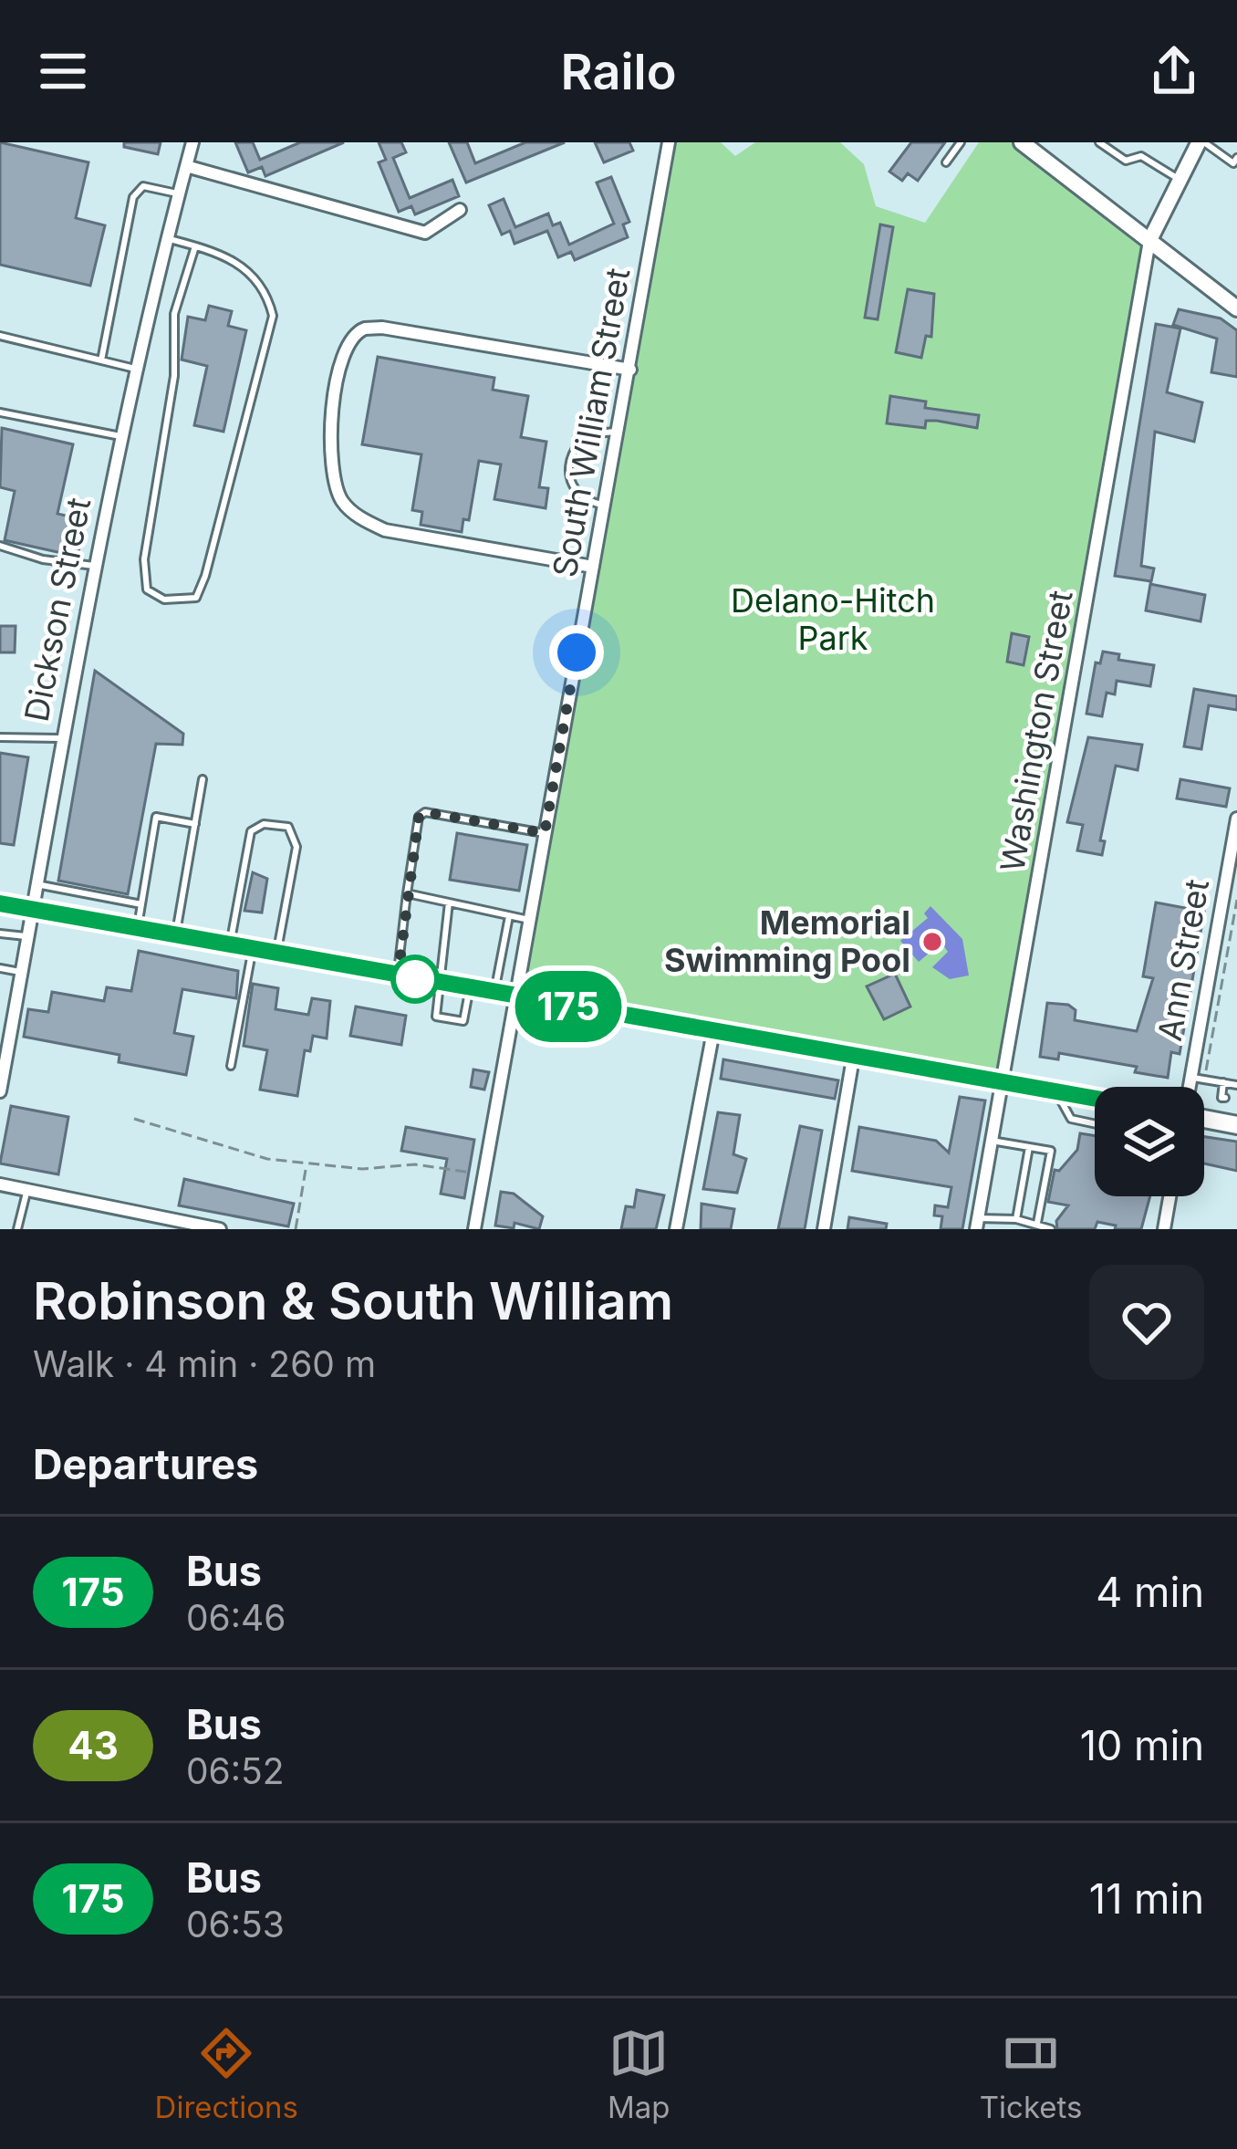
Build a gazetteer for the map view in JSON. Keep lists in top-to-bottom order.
{
  "streets": {
    "street": [
      "South William Street",
      "Dickson Street",
      "Washington Street",
      "Ann Street"
    ]
  },
  "parks": ["Delano-Hitch Park"],
  "places": ["Memorial Swimming Pool"],
  "lines": ["bus line 175"],
  "page": {
    "header": "Railo",
    "on_map": "175",
    "heading": [
      ["Robinson & South William", "Walk · 4 min · 260 m"],
      "Departures"
    ],
    "list": [
      {
        "mark": "175",
        "name": "Bus",
        "note": "06:46",
        "value": "4 min"
      },
      {
        "mark": "43",
        "name": "Bus",
        "note": "06:52",
        "value": "10 min"
      },
      {
        "mark": "175",
        "name": "Bus",
        "note": "06:53",
        "value": "11 min"
      }
    ],
    "tabs": ["Directions", "Map", "Tickets"]
  }
}
